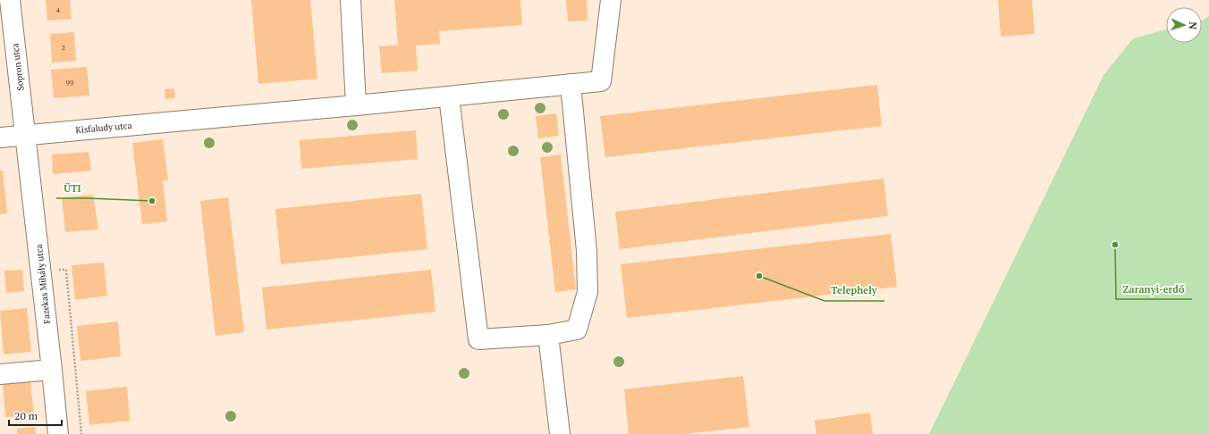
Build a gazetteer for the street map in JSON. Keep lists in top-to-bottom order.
{
  "streets": {
    "street": ["Sopron utca", "Kisfaludy utca", "Fazekas Mihály utca"]
  },
  "crossings": [
    ["Sopron utca", "Kisfaludy utca"],
    ["Sopron utca", "Fazekas Mihály utca"],
    ["Kisfaludy utca", "Fazekas Mihály utca"]
  ],
  "places": ["ÜTI", "Zaranyi-erdő", "Telephely"],
  "house_numbers": ["4", "2", "99"],
  "scale_bar": "20 m",
  "north": "right"
}
